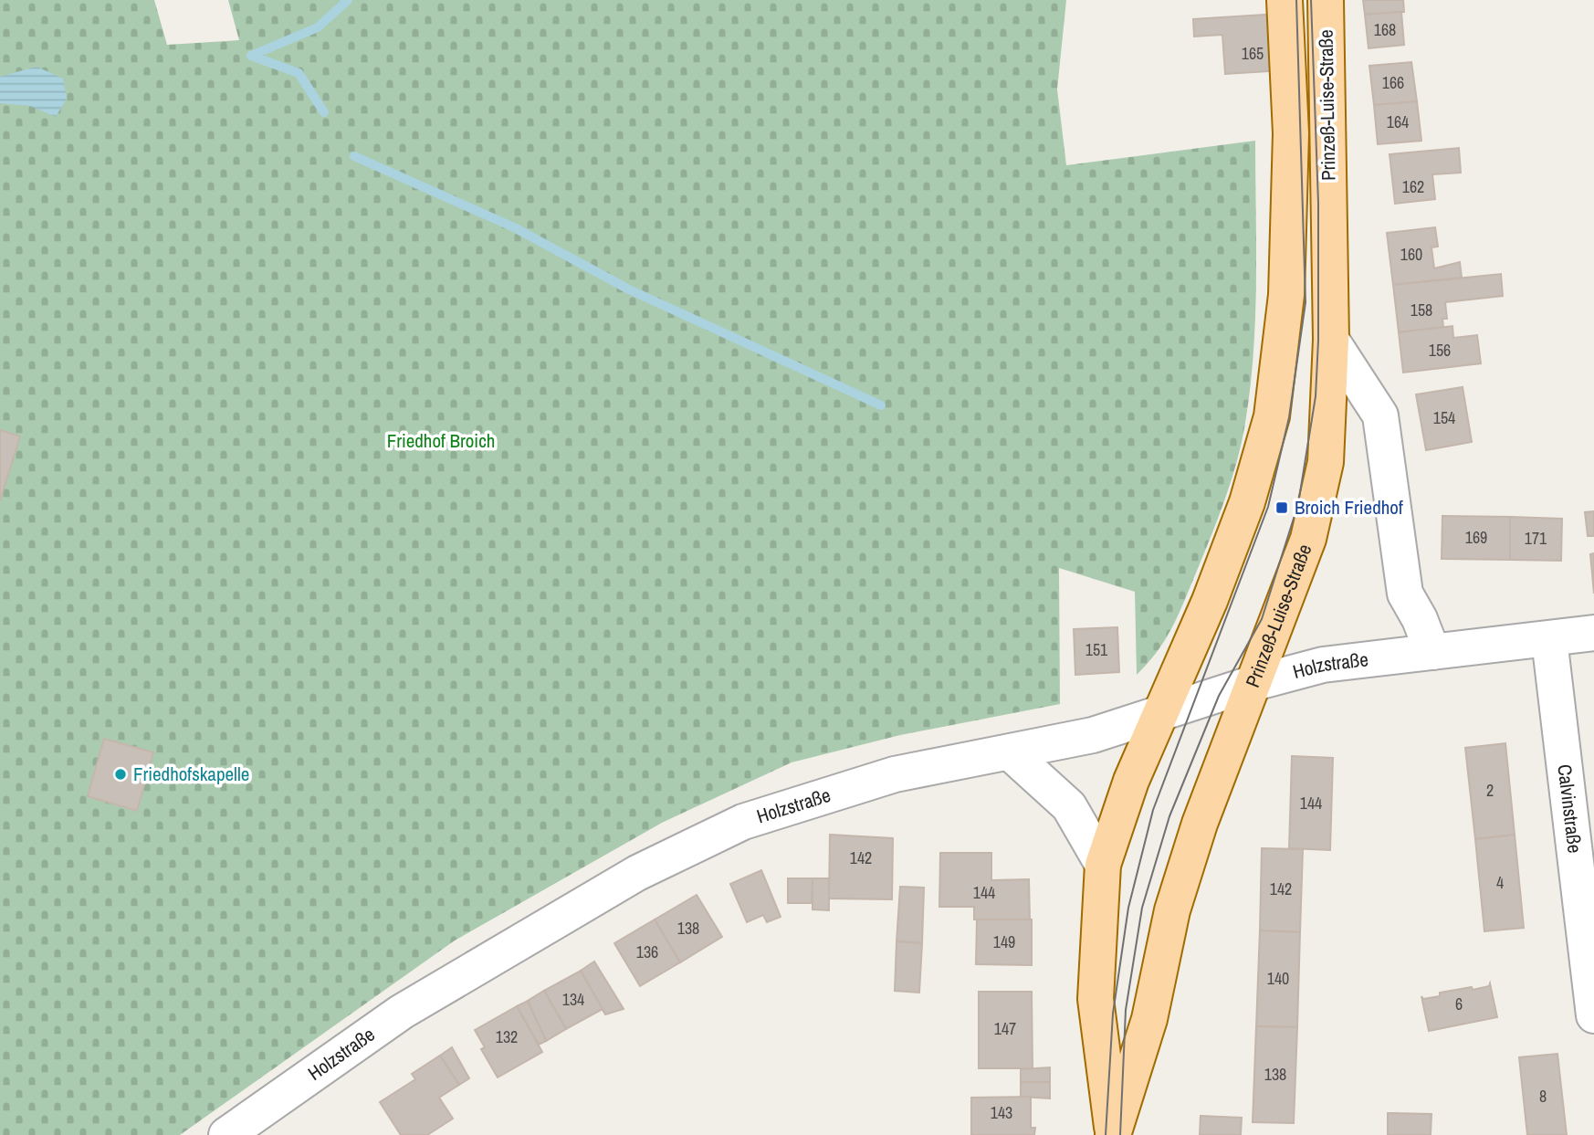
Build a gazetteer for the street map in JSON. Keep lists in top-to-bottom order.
{
  "streets": {
    "main road": ["Prinzeß-Luise-Straße"],
    "street": ["Holzstraße", "Calvinstraße"]
  },
  "crossings": [
    ["Prinzeß-Luise-Straße", "Holzstraße"],
    ["Holzstraße", "Calvinstraße"]
  ],
  "parks": ["Friedhof Broich"],
  "places": {
    "transit": ["Broich Friedhof"],
    "other": ["Friedhofskapelle"]
  },
  "house_numbers": [
    "168",
    "165",
    "166",
    "164",
    "162",
    "160",
    "158",
    "156",
    "154",
    "169",
    "171",
    "151",
    "2",
    "144",
    "142",
    "4",
    "142",
    "144",
    "138",
    "149",
    "136",
    "140",
    "134",
    "6",
    "147",
    "132",
    "138",
    "8",
    "143"
  ]
}
